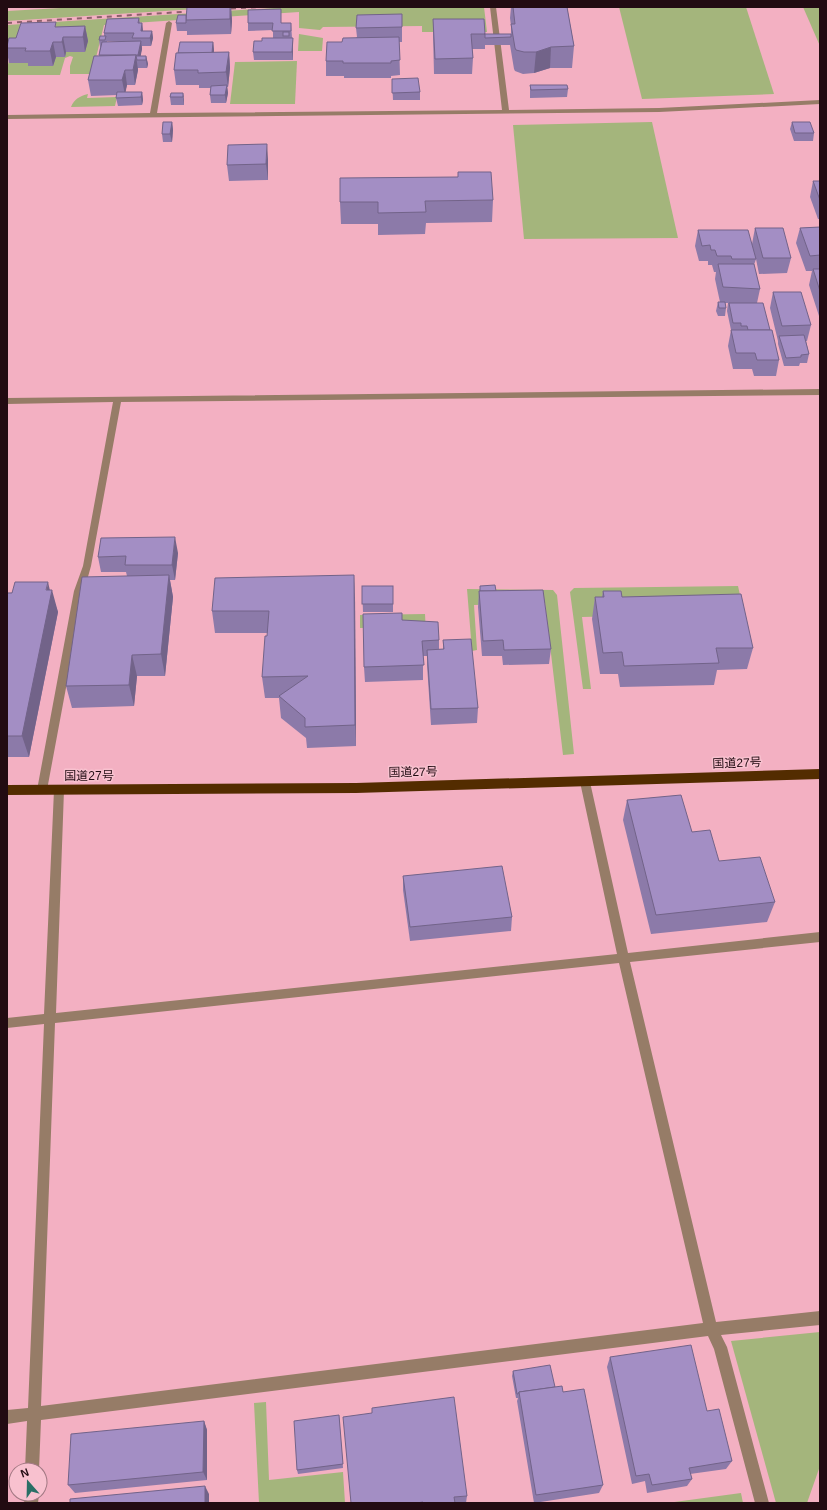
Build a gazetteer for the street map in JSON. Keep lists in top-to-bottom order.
{
  "streets": {
    "highway": ["国道27号"]
  },
  "north": "top"
}
